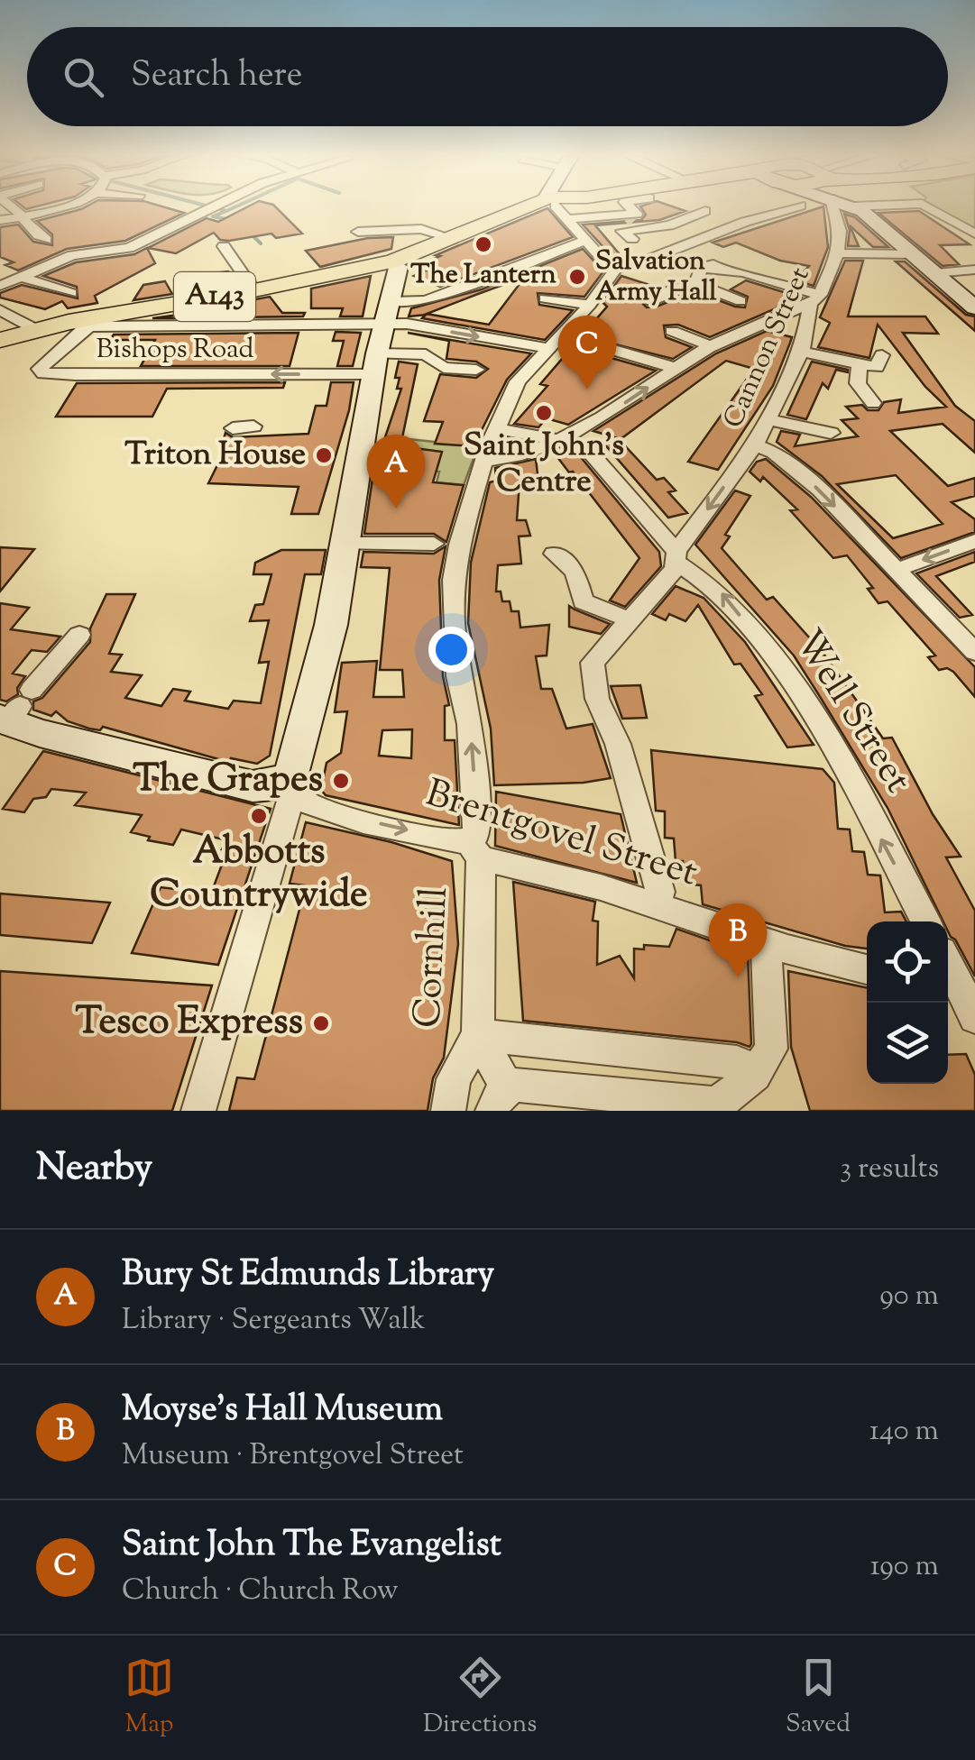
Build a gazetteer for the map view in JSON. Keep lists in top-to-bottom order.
{
  "streets": {
    "main road": ["A143"],
    "street": [
      "Cannon Street",
      "Bishops Road",
      "Well Street",
      "Brentgovel Street",
      "Cornhill"
    ]
  },
  "crossings": [
    ["Cannon Street", "Well Street"],
    ["Cannon Street", "Brentgovel Street"],
    ["Well Street", "Cornhill"],
    ["Brentgovel Street", "Cornhill"]
  ],
  "places": [
    "The Lantern",
    "Salvation Army Hall",
    "Saint John's Centre",
    "Triton House",
    "The Grapes",
    "Abbotts Countrywide",
    "Tesco Express"
  ],
  "page": {
    "search": "Search here",
    "pins": ["C", "A", "B"],
    "heading": ["Nearby", "3 results"],
    "list": [
      {
        "mark": "A",
        "name": "Bury St Edmunds Library",
        "note": "Library · Sergeants Walk",
        "value": "90 m"
      },
      {
        "mark": "B",
        "name": "Moyse's Hall Museum",
        "note": "Museum · Brentgovel Street",
        "value": "140 m"
      },
      {
        "mark": "C",
        "name": "Saint John The Evangelist",
        "note": "Church · Church Row",
        "value": "190 m"
      }
    ],
    "nav": ["Map", "Directions", "Saved"]
  }
}
